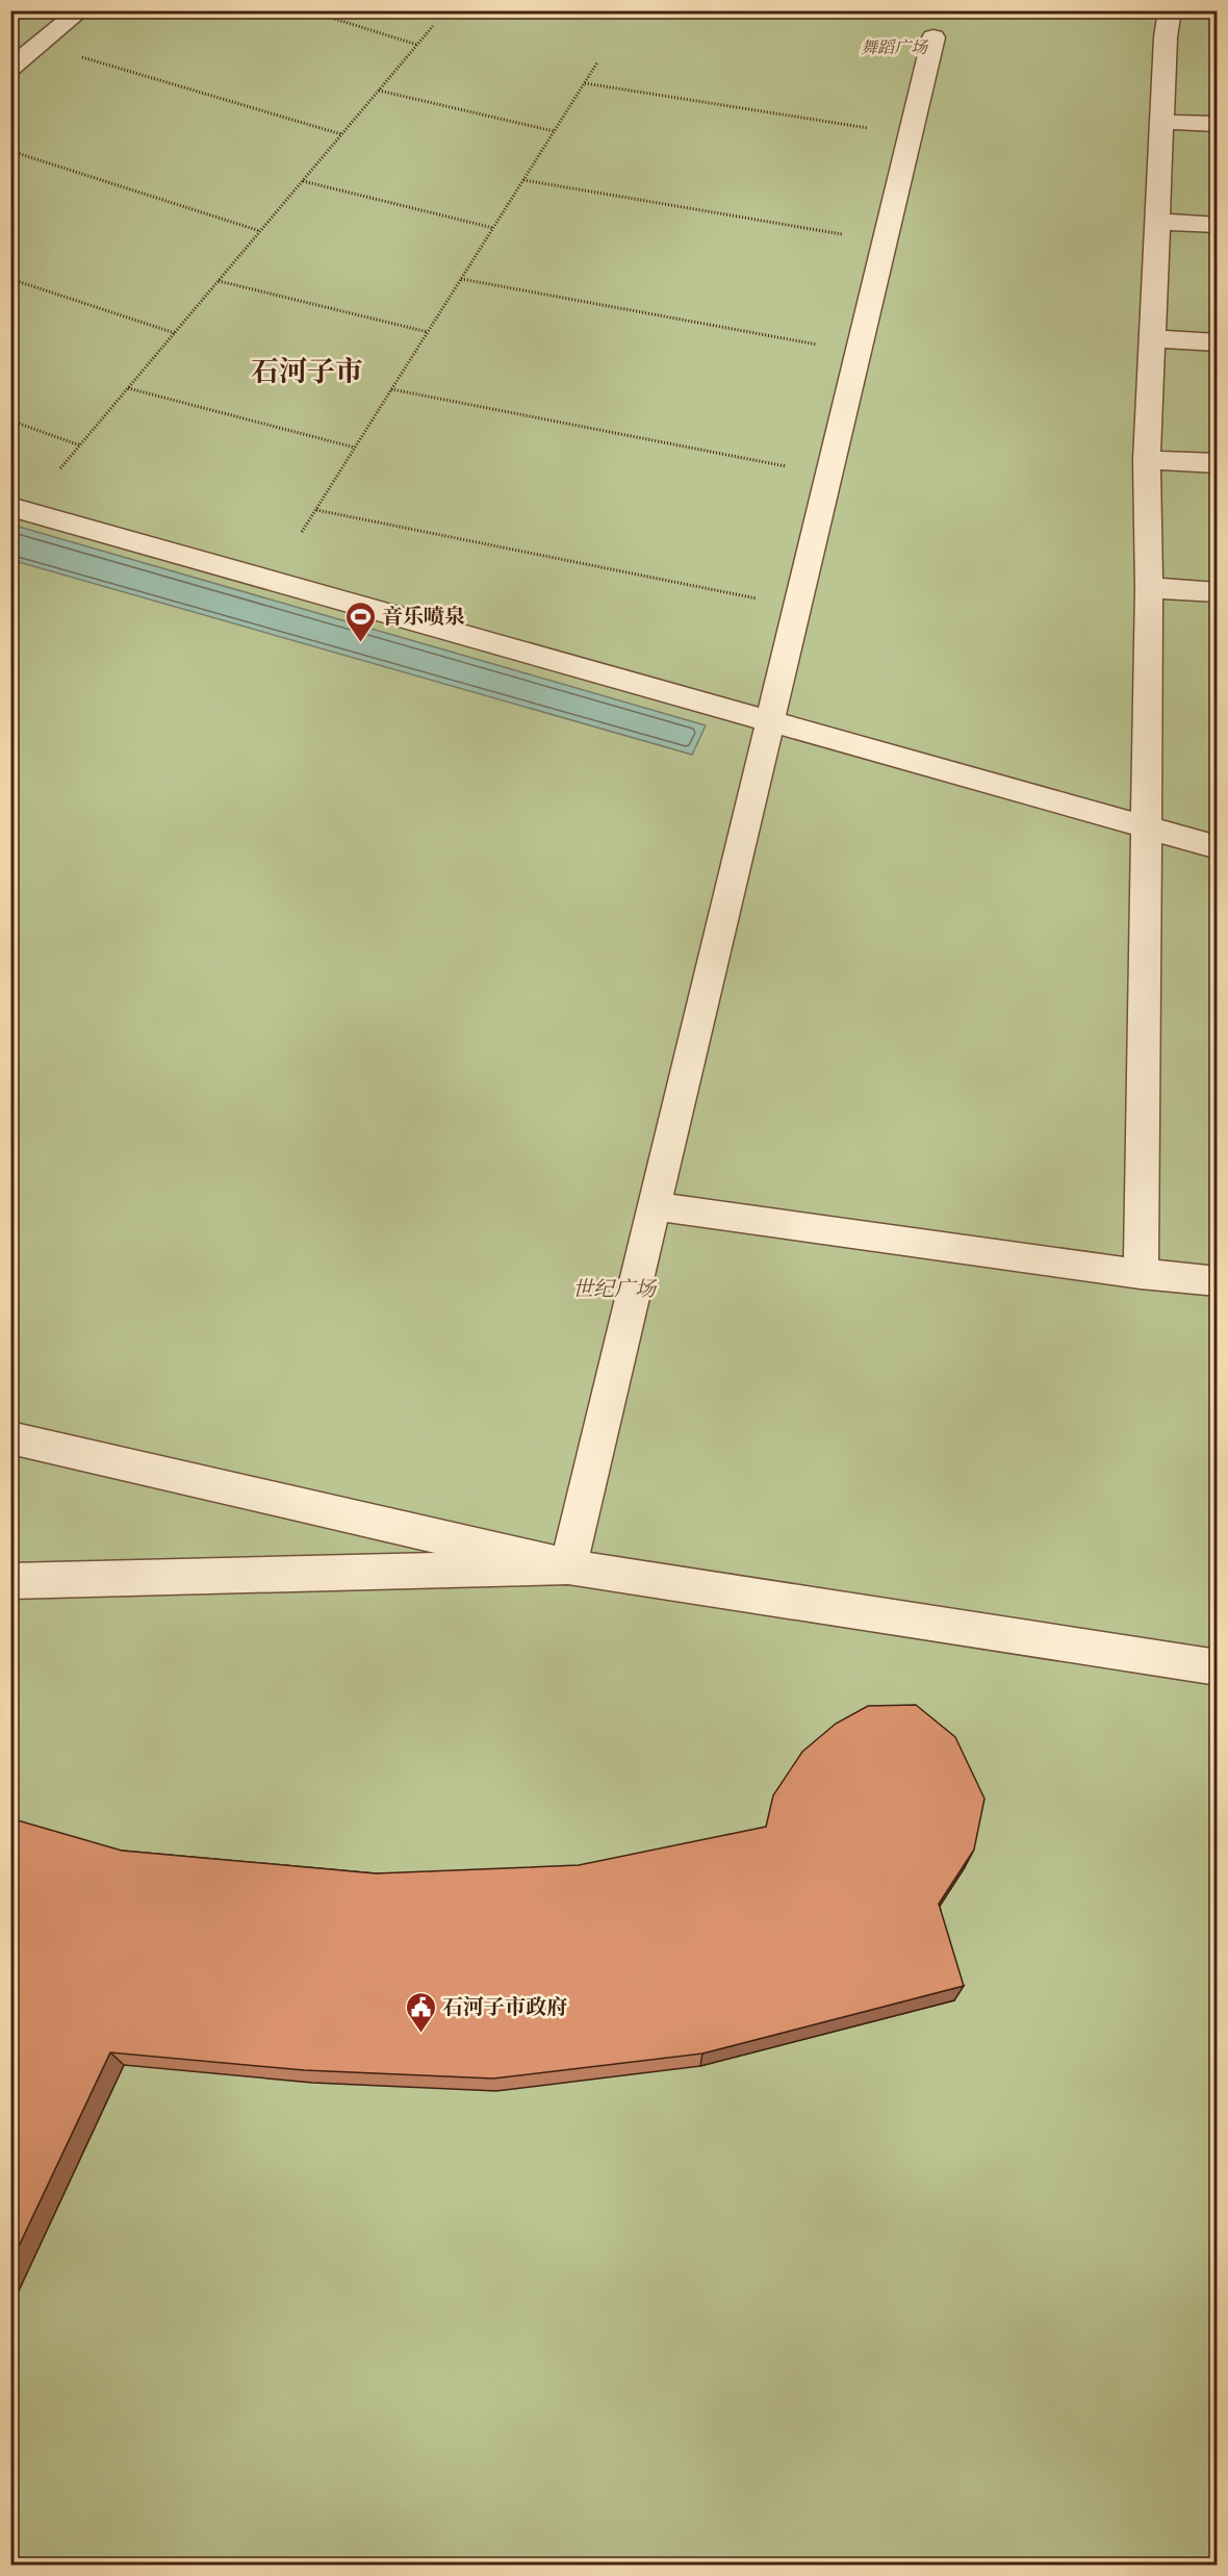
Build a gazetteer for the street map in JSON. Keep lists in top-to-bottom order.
{
  "districts": ["石河子市"],
  "parks": ["舞蹈广场", "世纪广场"],
  "places": {
    "sports": ["音乐喷泉"],
    "public building": ["石河子市政府"]
  }
}
